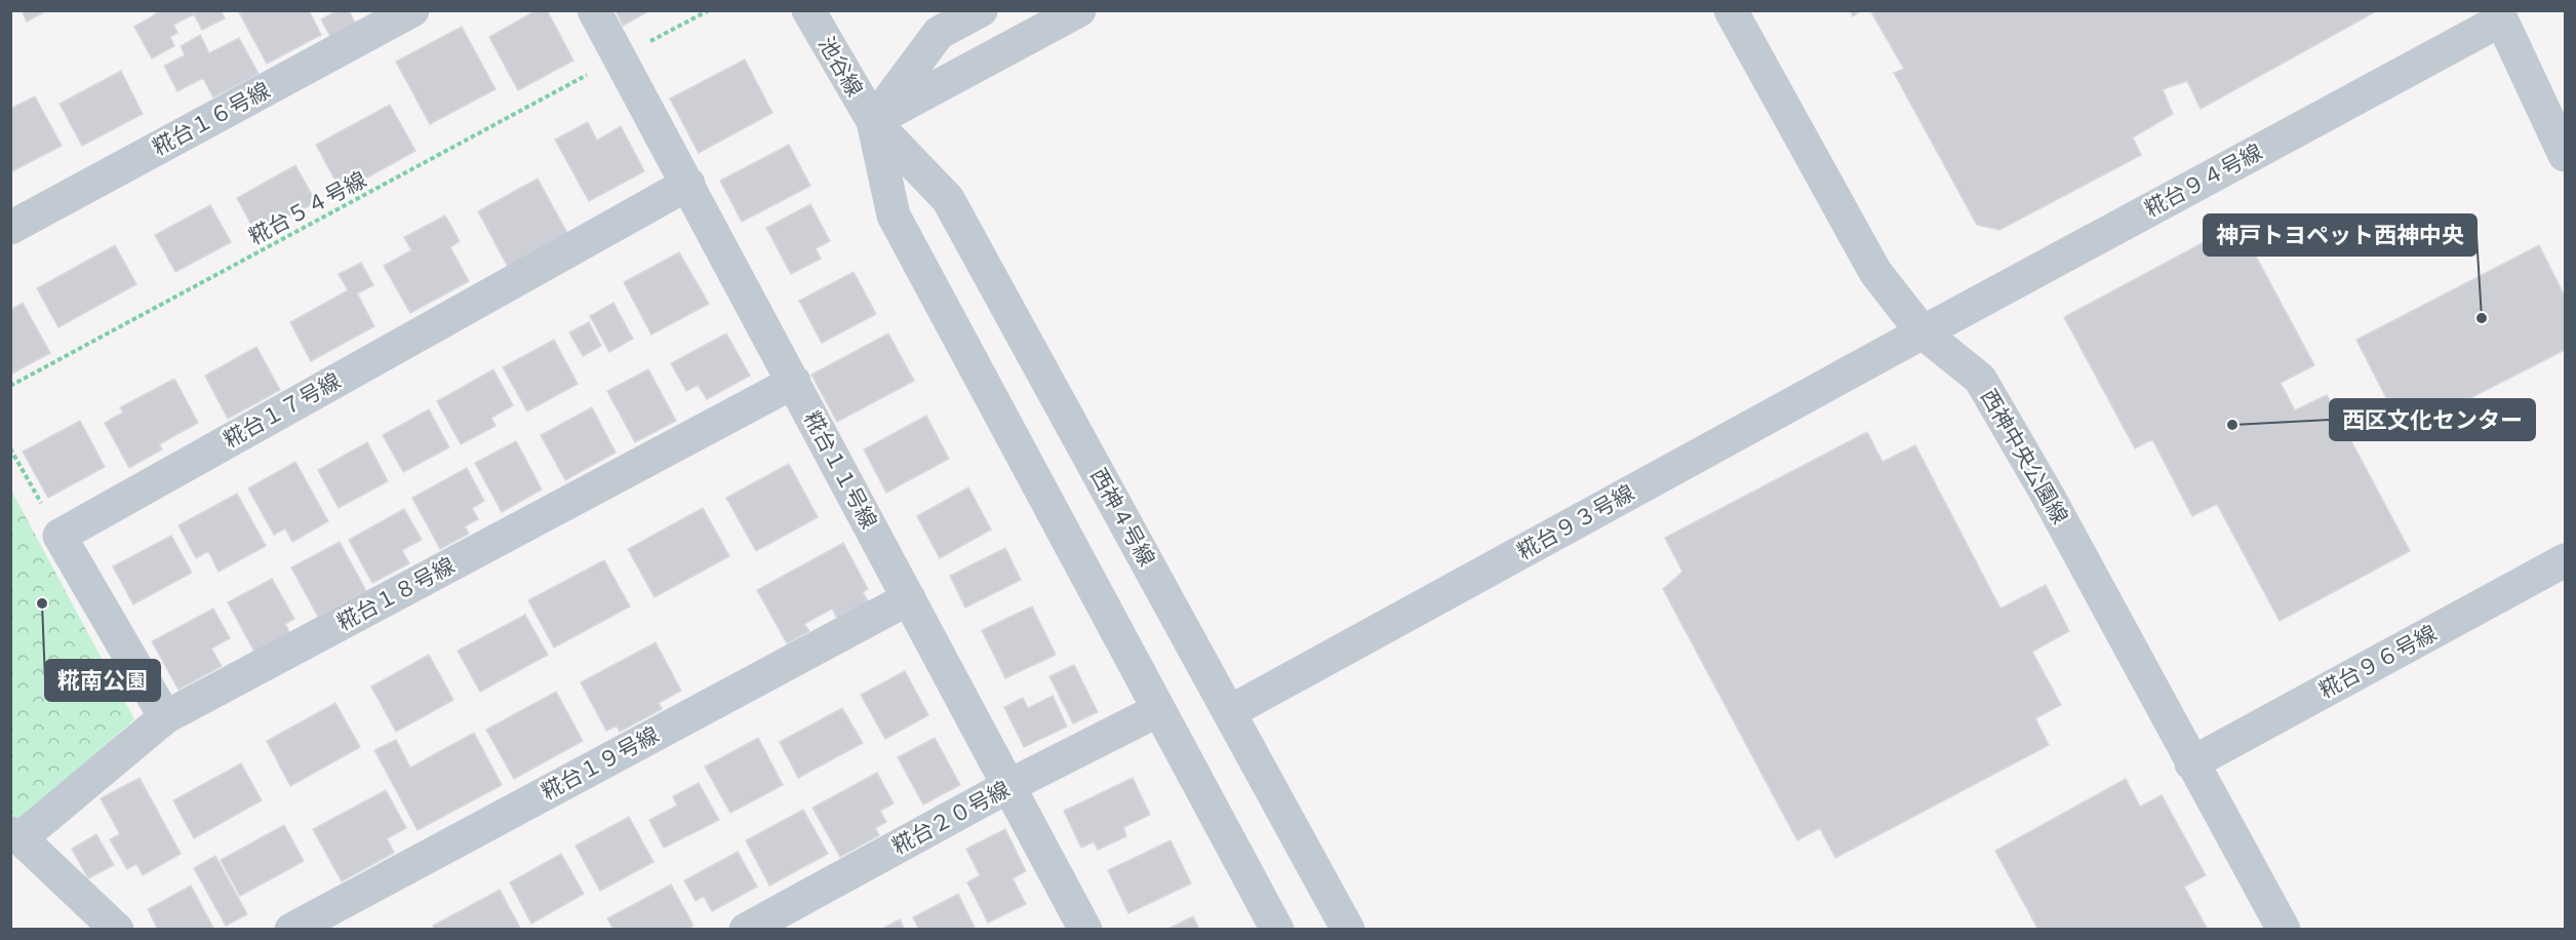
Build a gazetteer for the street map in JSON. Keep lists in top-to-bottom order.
{
  "streets": {
    "street": [
      "池谷線",
      "糀台１６号線",
      "糀台９４号線",
      "糀台１７号線",
      "西神中央公園線",
      "糀台１１号線",
      "西神４号線",
      "糀台９３号線",
      "糀台１８号線",
      "糀台９６号線",
      "糀台１９号線",
      "糀台２０号線"
    ],
    "path": ["糀台５４号線"]
  },
  "crossings": [
    ["池谷線", "西神４号線"],
    ["糀台９４号線", "西神中央公園線"],
    ["糀台９４号線", "糀台９３号線"],
    ["糀台５４号線", "糀台１１号線"],
    ["糀台１７号線", "糀台１１号線"],
    ["西神中央公園線", "糀台９３号線"],
    ["西神中央公園線", "糀台９６号線"],
    ["糀台１１号線", "糀台１８号線"],
    ["糀台１１号線", "糀台１９号線"],
    ["糀台１１号線", "糀台２０号線"],
    ["西神４号線", "糀台９３号線"]
  ],
  "places": ["神戸トヨペット西神中央", "西区文化センター", "糀南公園"]
}
